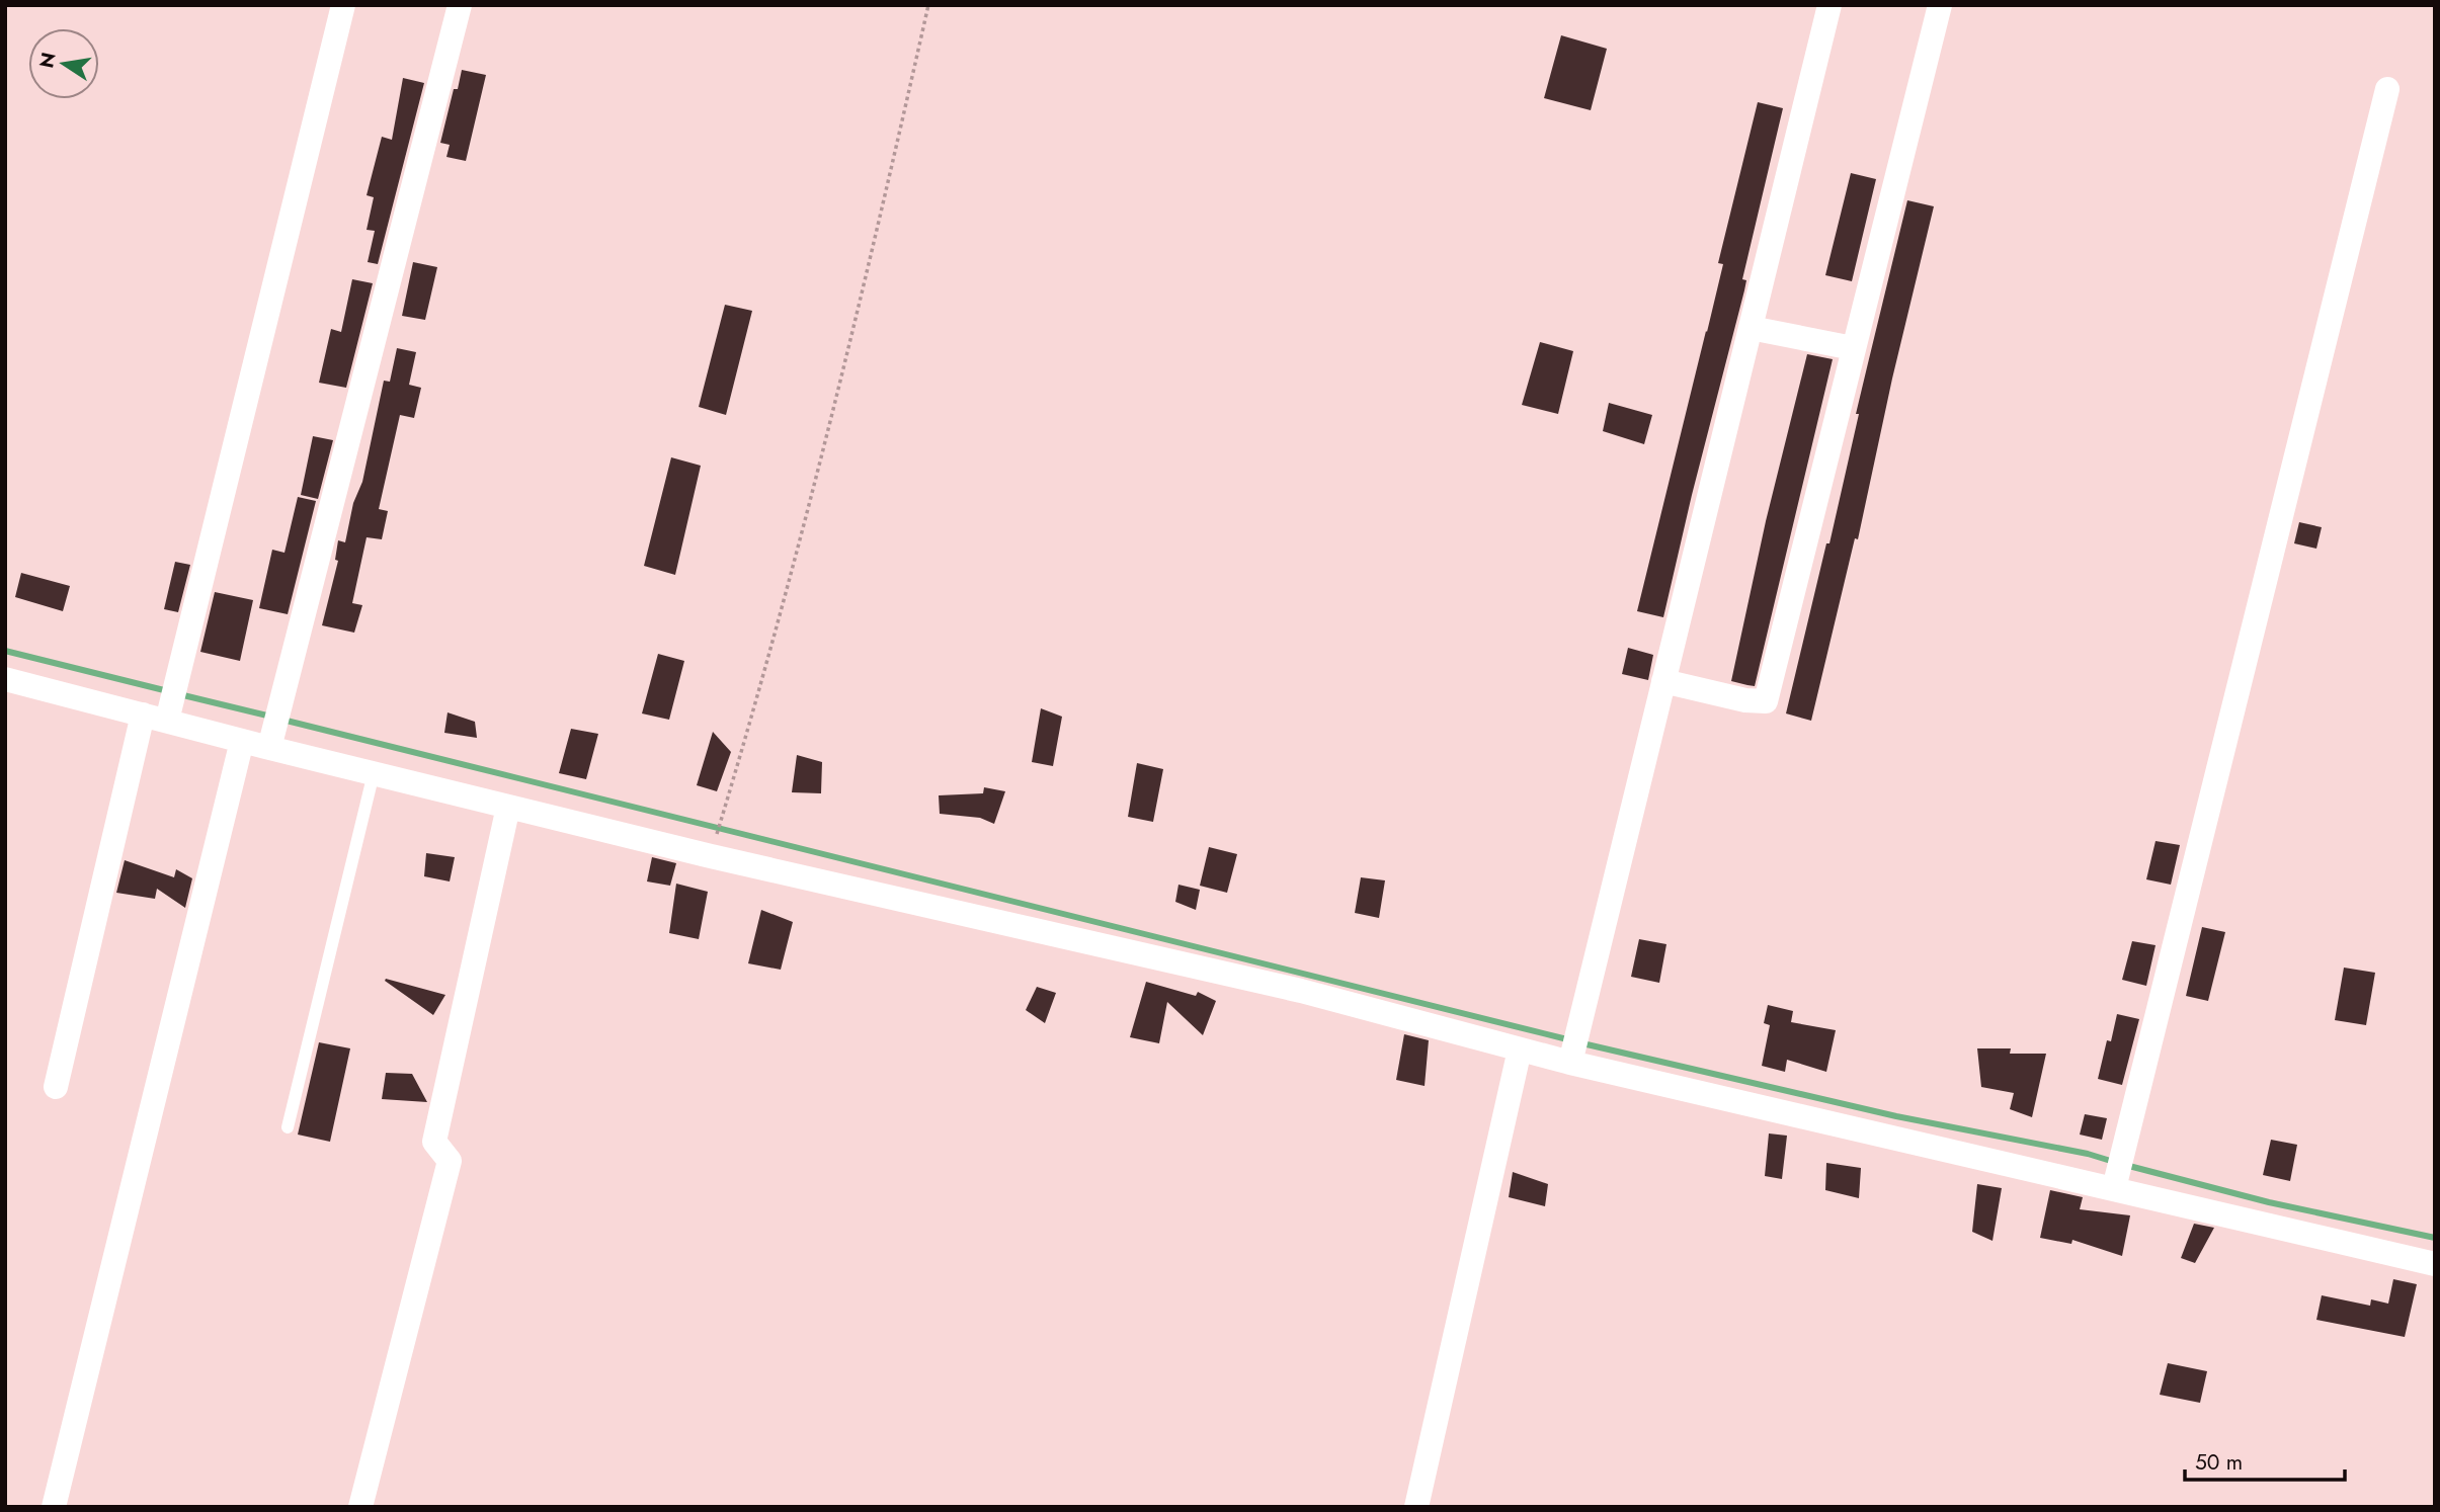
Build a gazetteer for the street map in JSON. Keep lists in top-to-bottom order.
{
  "scale_bar": "50 m",
  "north": "left"
}
